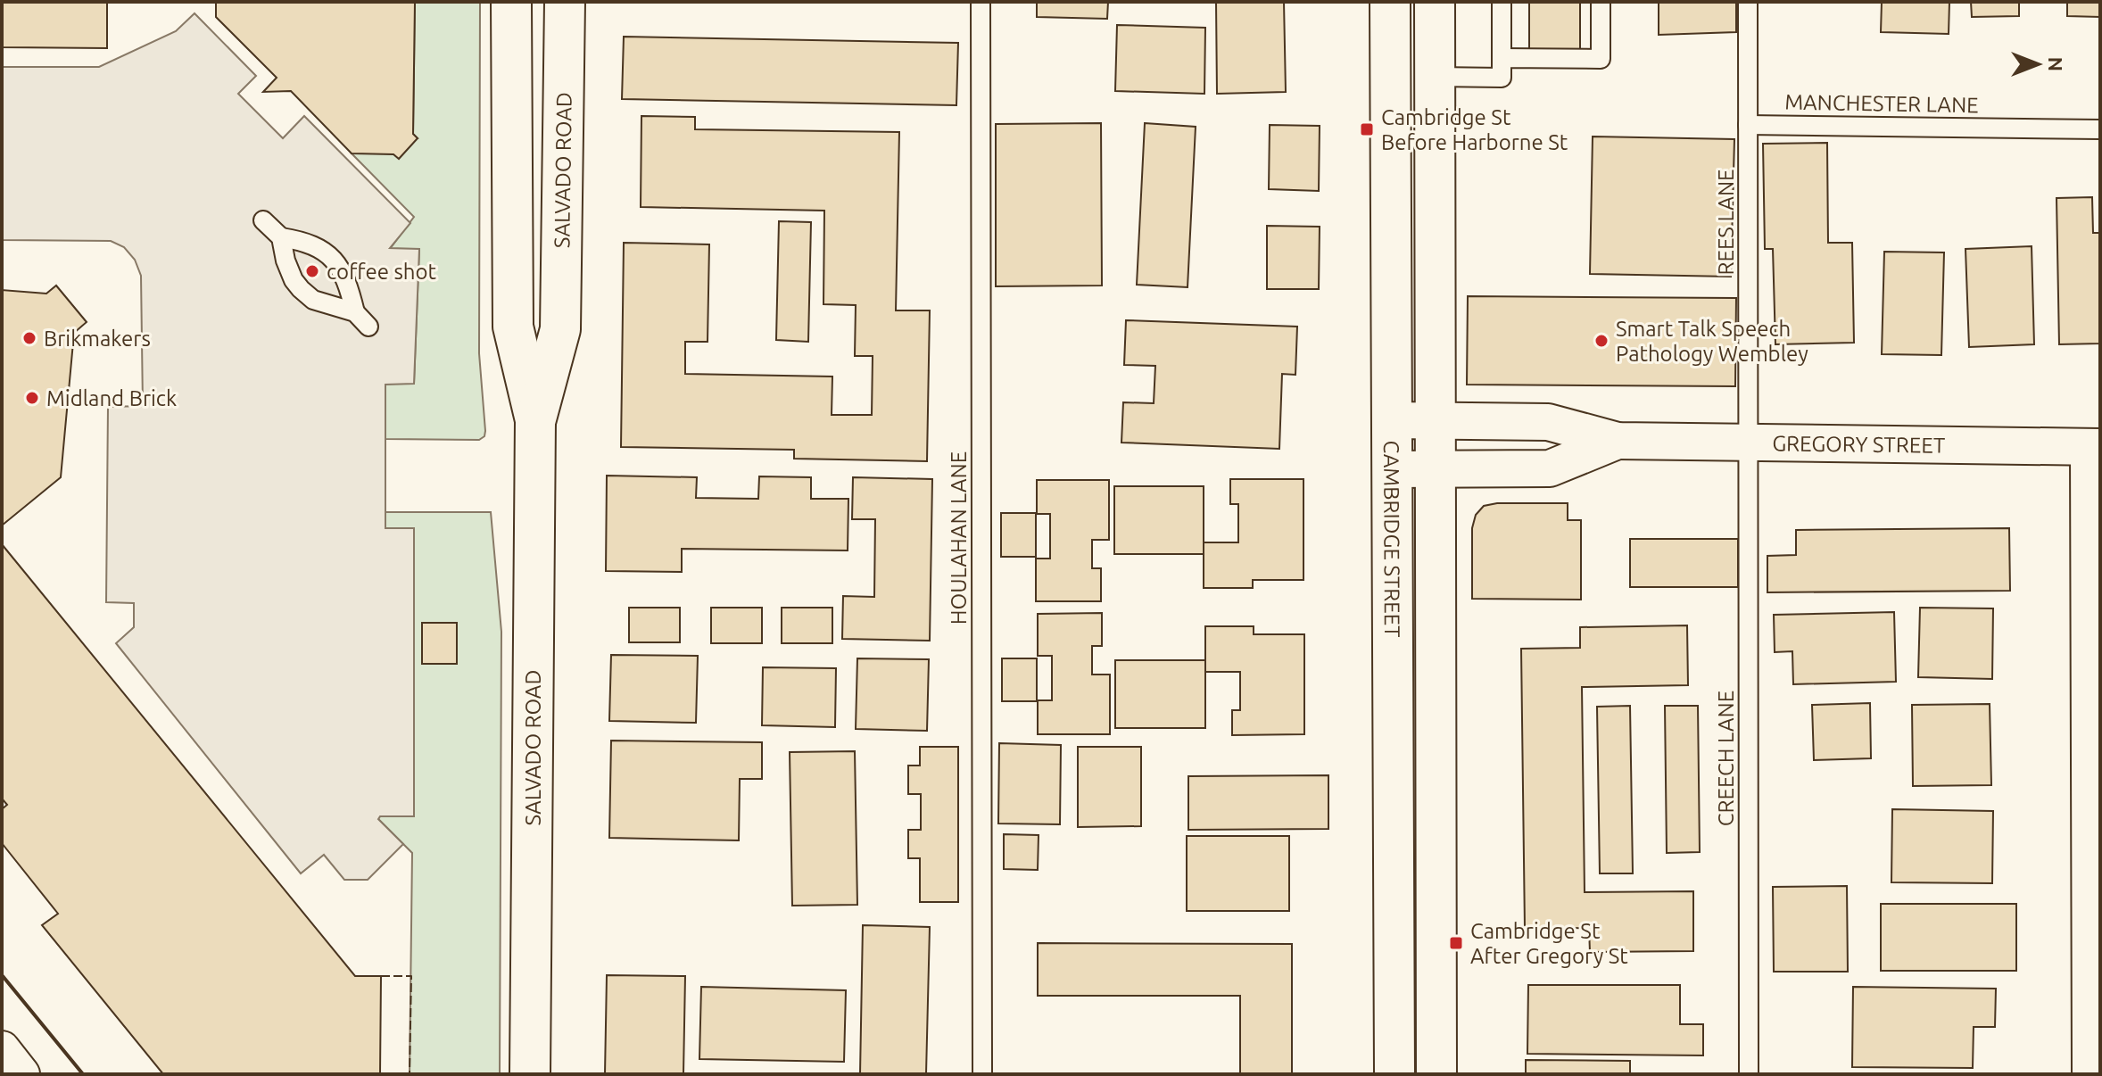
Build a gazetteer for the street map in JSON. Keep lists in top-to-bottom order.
{
  "streets": {
    "main road": ["SALVADO ROAD", "CAMBRIDGE STREET"],
    "street": ["GREGORY STREET"],
    "lane": [
      "MANCHESTER LANE",
      "REES LANE",
      "HOULAHAN LANE",
      "CREECH LANE"
    ]
  },
  "crossings": [
    ["MANCHESTER LANE", "REES LANE"],
    ["REES LANE", "GREGORY STREET"],
    ["REES LANE", "CREECH LANE"],
    ["GREGORY STREET", "CAMBRIDGE STREET"],
    ["GREGORY STREET", "CREECH LANE"]
  ],
  "places": {
    "transit": ["Cambridge St Before Harborne St", "Cambridge St After Gregory St"],
    "other": [
      "coffee shot",
      "Brikmakers",
      "Smart Talk Speech Pathology Wembley",
      "Midland Brick"
    ]
  },
  "north": "right"
}
